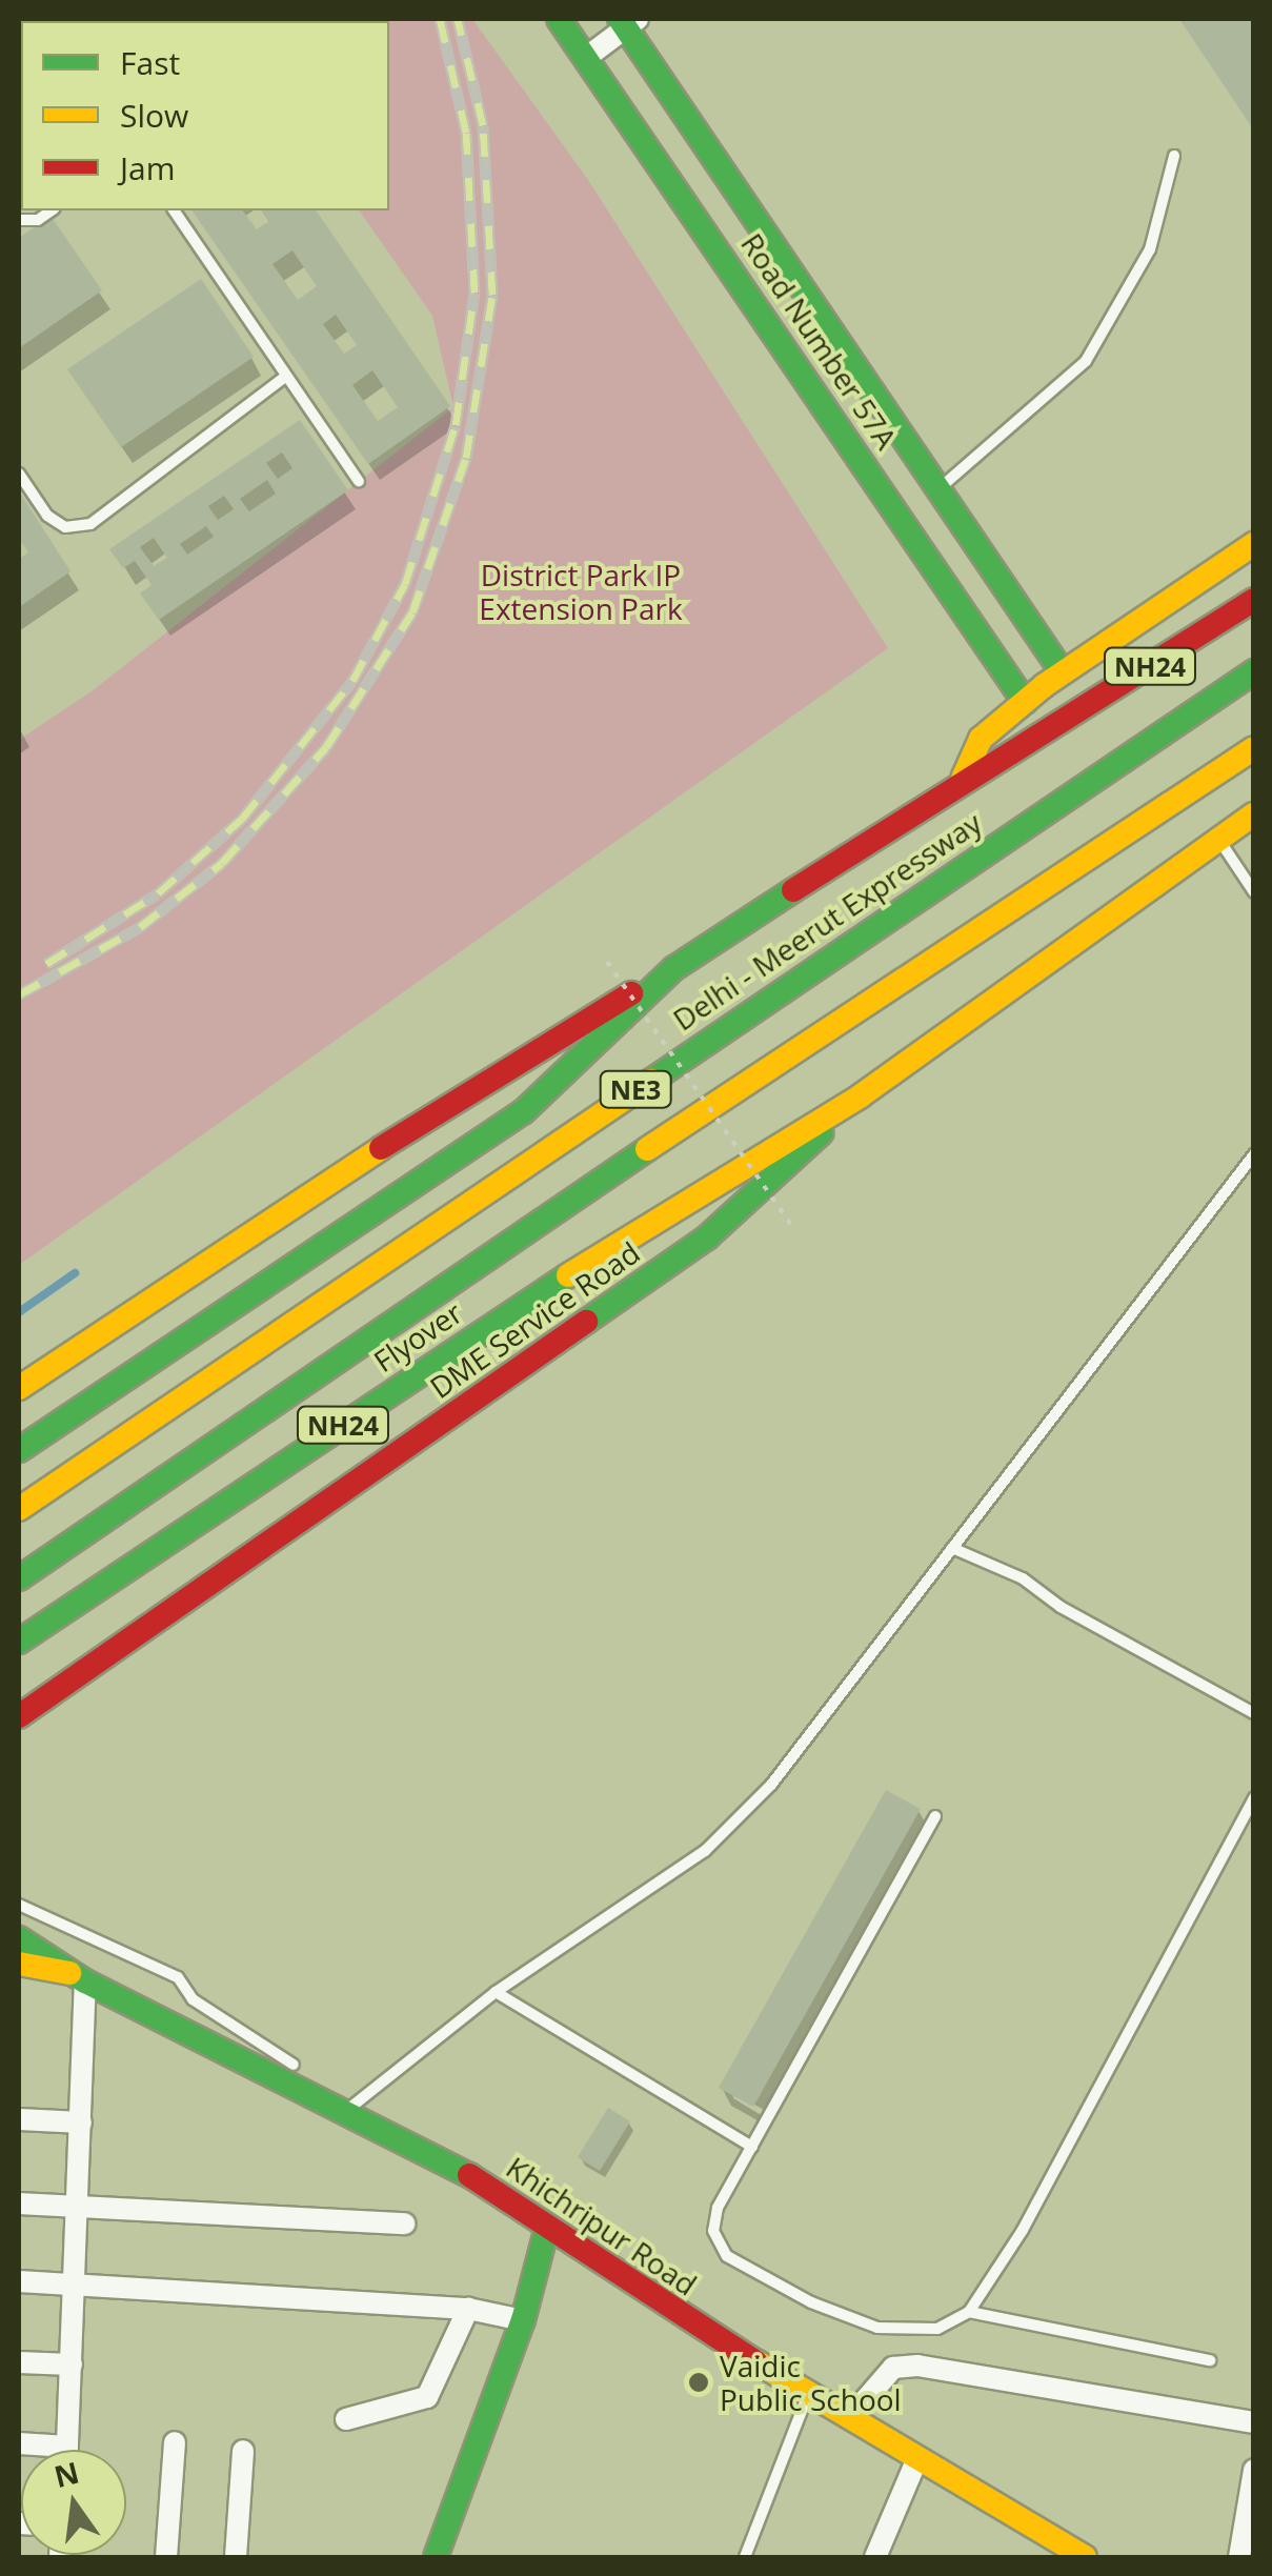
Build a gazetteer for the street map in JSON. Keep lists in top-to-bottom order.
{
  "streets": {
    "main road": [
      "Road Number 57A",
      "NH24",
      "Delhi - Meerut Expressway",
      "NE3",
      "DME Service Road",
      "Flyover",
      "Khichripur Road"
    ]
  },
  "crossings": [
    ["DME Service Road", "Flyover"]
  ],
  "parks": ["District Park IP Extension Park"],
  "places": ["Vaidic Public School"],
  "legend": ["Fast", "Slow", "Jam"],
  "north": "top"
}
